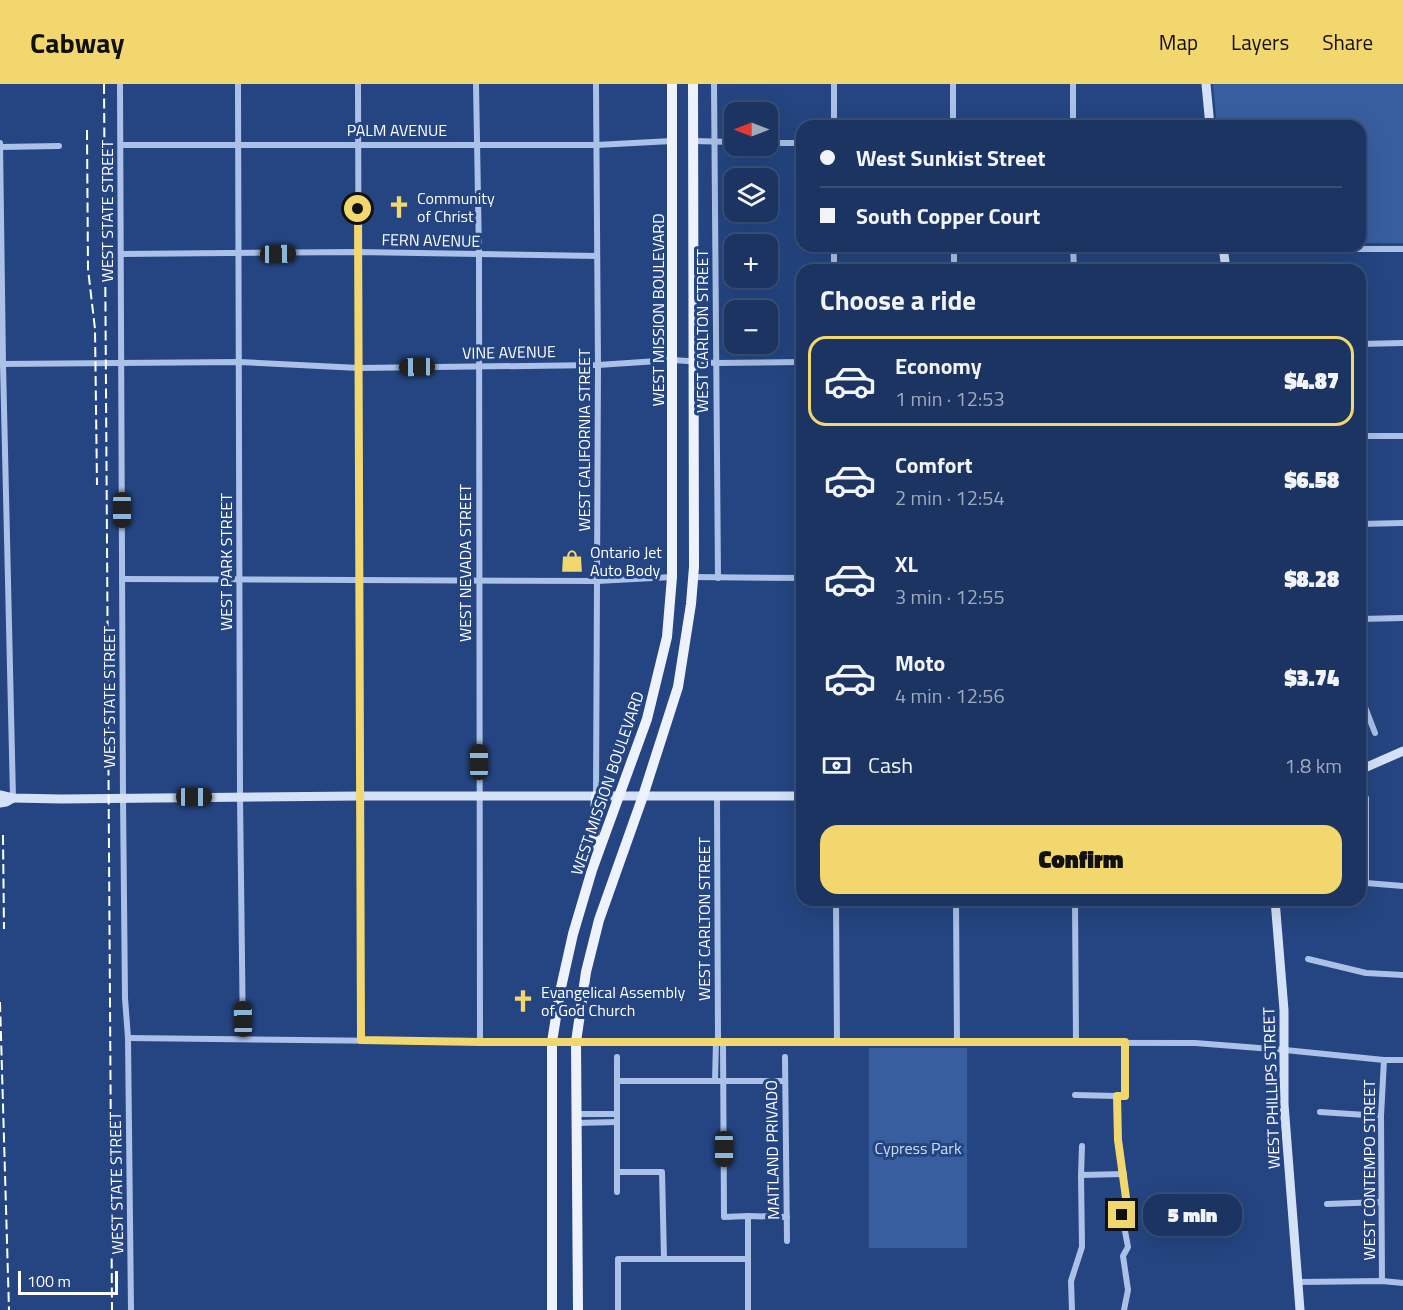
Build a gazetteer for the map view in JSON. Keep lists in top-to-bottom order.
{
  "streets": {
    "main road": ["WEST MISSION BOULEVARD"],
    "street": [
      "PALM AVENUE",
      "WEST STATE STREET",
      "FERN AVENUE",
      "WEST CARLTON STREET",
      "VINE AVENUE",
      "WEST CALIFORNIA STREET",
      "WEST PARK STREET",
      "WEST NEVADA STREET",
      "WEST PHILLIPS STREET",
      "MAITLAND PRIVADO",
      "WEST CONTEMPO STREET"
    ]
  },
  "crossings": [
    ["PALM AVENUE", "WEST STATE STREET"],
    ["PALM AVENUE", "WEST MISSION BOULEVARD"],
    ["PALM AVENUE", "WEST CALIFORNIA STREET"],
    ["PALM AVENUE", "WEST PARK STREET"],
    ["PALM AVENUE", "WEST NEVADA STREET"],
    ["WEST STATE STREET", "FERN AVENUE"],
    ["WEST STATE STREET", "VINE AVENUE"],
    ["FERN AVENUE", "WEST CALIFORNIA STREET"],
    ["FERN AVENUE", "WEST PARK STREET"],
    ["FERN AVENUE", "WEST NEVADA STREET"],
    ["WEST MISSION BOULEVARD", "VINE AVENUE"],
    ["WEST CARLTON STREET", "VINE AVENUE"],
    ["VINE AVENUE", "WEST CALIFORNIA STREET"],
    ["VINE AVENUE", "WEST PARK STREET"],
    ["VINE AVENUE", "WEST NEVADA STREET"]
  ],
  "parks": ["Cypress Park"],
  "places": {
    "church": ["Community of Christ", "Evangelical Assembly of God Church"],
    "shop": ["Ontario Jet Auto Body"]
  },
  "scale_bar": "100 m",
  "north": "left",
  "page": {
    "header": "Cabway",
    "nav": ["Map", "Layers", "Share"],
    "map_buttons": ["+", "−"],
    "banner": ["West Sunkist Street", "South Copper Court"],
    "heading": "Choose a ride",
    "list": [
      {
        "name": "Economy",
        "note": "1 min · 12:53",
        "value": "$4.87"
      },
      {
        "name": "Comfort",
        "note": "2 min · 12:54",
        "value": "$6.58"
      },
      {
        "name": "XL",
        "note": "3 min · 12:55",
        "value": "$8.28"
      },
      {
        "name": "Moto",
        "note": "4 min · 12:56",
        "value": "$3.74"
      }
    ],
    "pay": ["Cash", "1.8 km"],
    "buttons": "Confirm",
    "bubble": "5 min",
    "scale": "100 m"
  }
}
